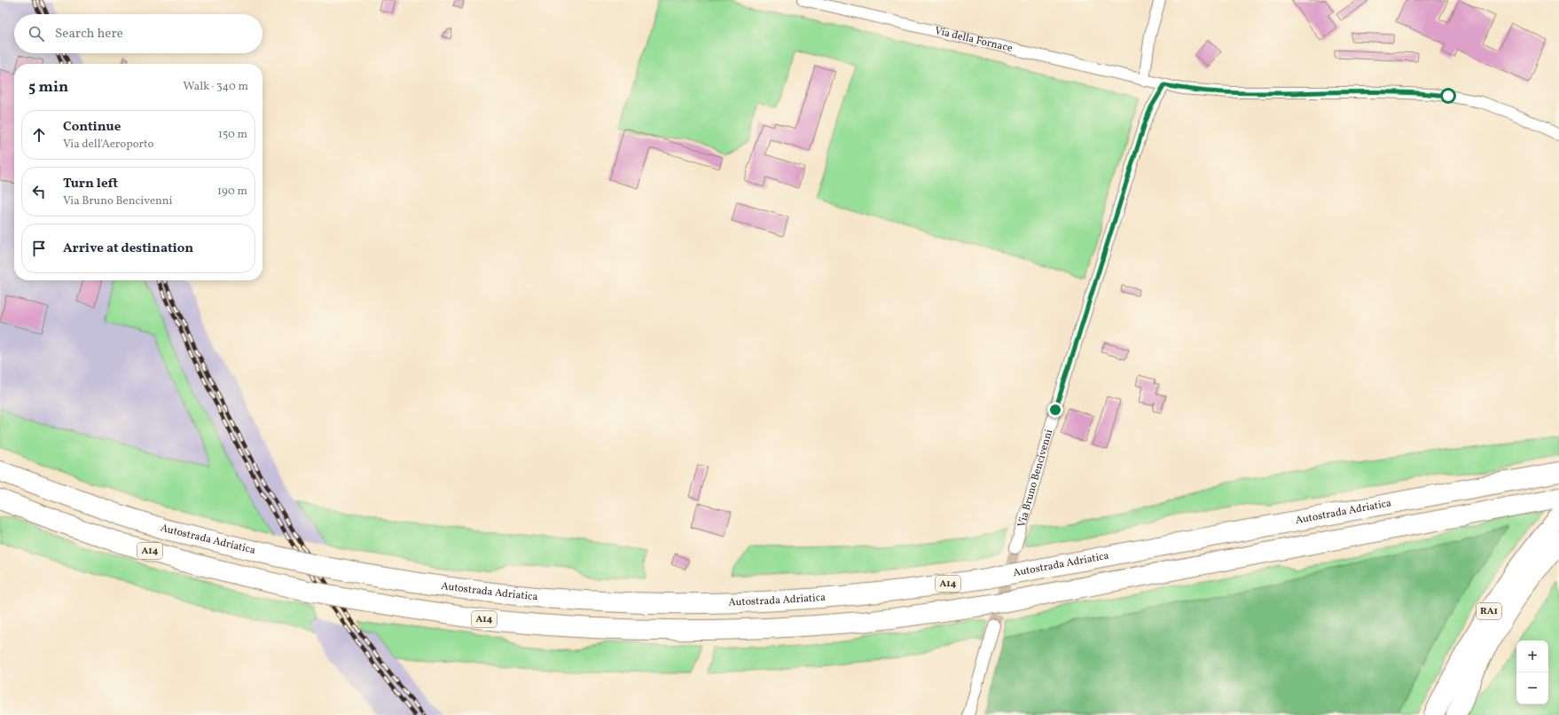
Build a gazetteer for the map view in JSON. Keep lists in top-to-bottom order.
{
  "streets": {
    "highway": ["Autostrada Adriatica", "A14", "RA1"],
    "street": ["Via della Fornace", "Via Bruno Bencivenni"]
  },
  "crossings": [
    ["Via della Fornace", "Via Bruno Bencivenni"]
  ],
  "page": {
    "search": "Search here",
    "heading": ["5 min", "Walk · 340 m"],
    "list": [
      ["Continue", "Via dell'Aeroporto", "150 m"],
      ["Turn left", "Via Bruno Bencivenni", "190 m"],
      "Arrive at destination"
    ],
    "map_buttons": ["+", "−"]
  }
}
